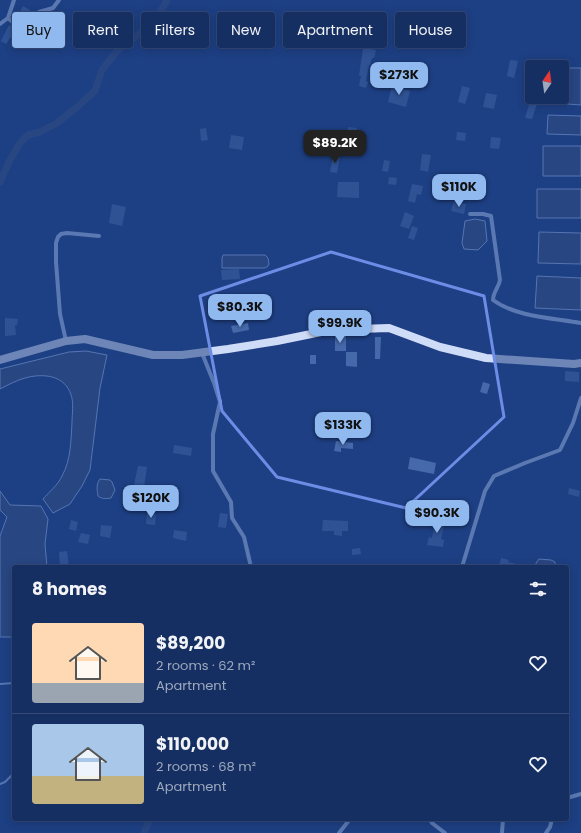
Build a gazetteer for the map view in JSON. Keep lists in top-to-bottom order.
{
  "north": "top",
  "page": {
    "chip": [
      "Buy",
      "Rent",
      "Filters",
      "New",
      "Apartment",
      "House"
    ],
    "price": [
      "$273K",
      "$89.2K",
      "$110K",
      "$80.3K",
      "$99.9K",
      "$133K",
      "$120K",
      "$90.3K"
    ],
    "heading": "8 homes",
    "list": [
      {
        "name": "$89,200",
        "note": "2 rooms · 62 m² · Apartment"
      },
      {
        "name": "$110,000",
        "note": "2 rooms · 68 m² · Apartment"
      }
    ]
  }
}
